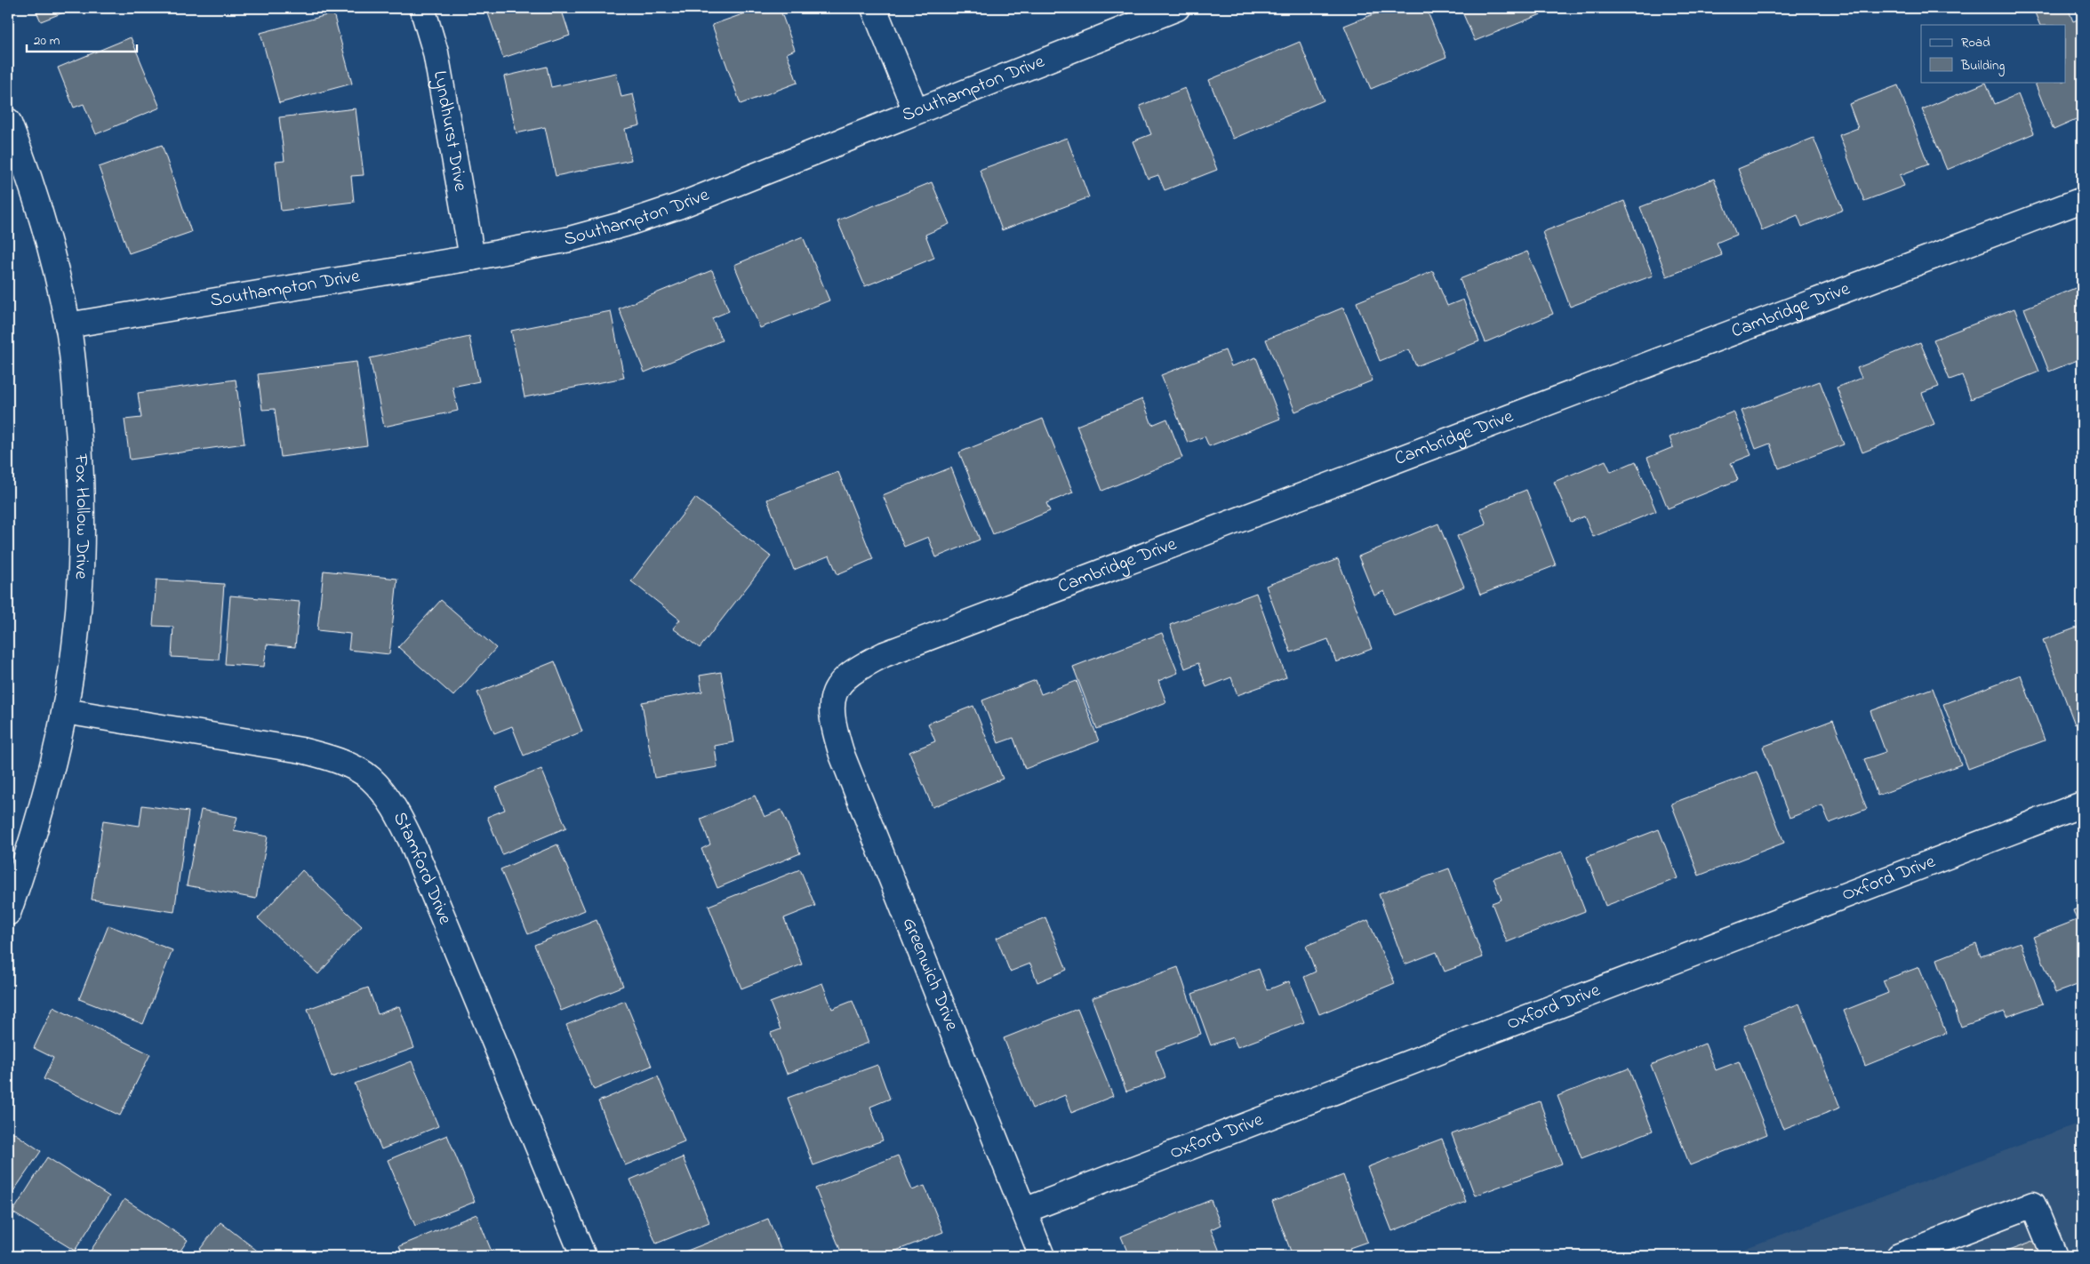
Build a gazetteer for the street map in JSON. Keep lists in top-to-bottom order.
{
  "streets": {
    "street": [
      "Southampton Drive",
      "Lyndhurst Drive",
      "Cambridge Drive",
      "Fox Hollow Drive",
      "Stamford Drive",
      "Oxford Drive",
      "Greenwich Drive"
    ]
  },
  "crossings": [
    ["Southampton Drive", "Lyndhurst Drive"],
    ["Southampton Drive", "Fox Hollow Drive"],
    ["Cambridge Drive", "Greenwich Drive"],
    ["Fox Hollow Drive", "Stamford Drive"],
    ["Oxford Drive", "Greenwich Drive"]
  ],
  "legend": ["Road", "Building"],
  "scale_bar": "20 m"
}
